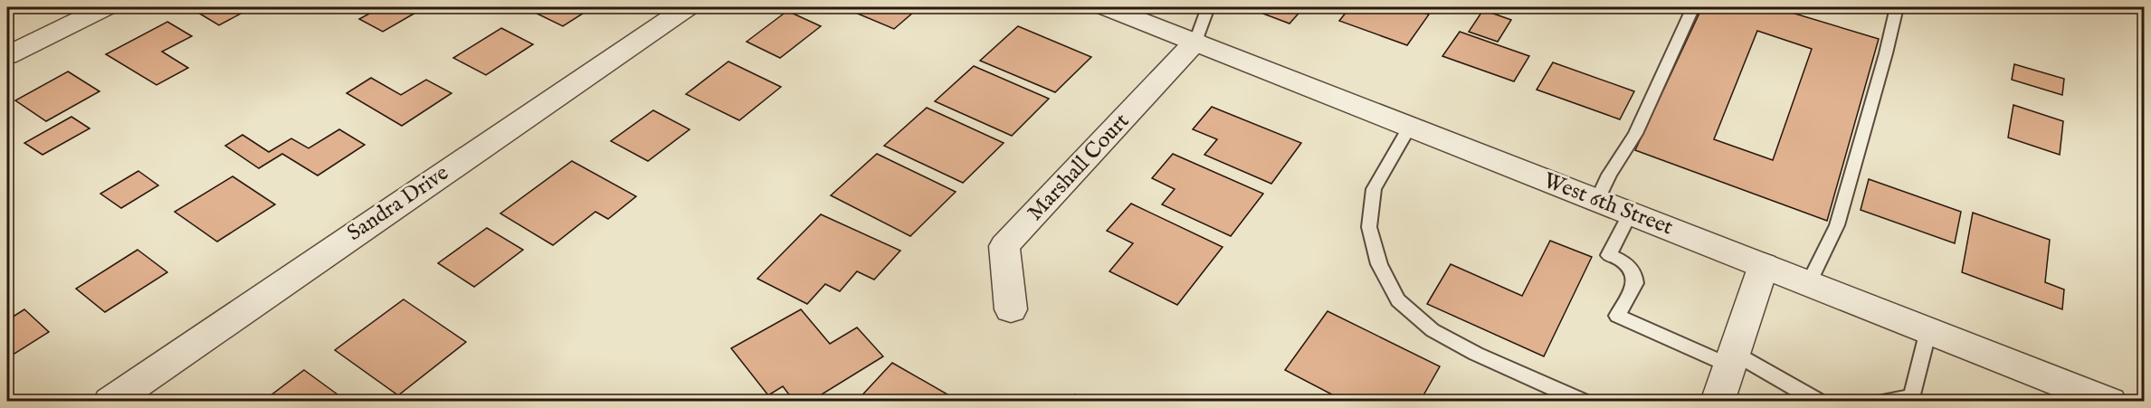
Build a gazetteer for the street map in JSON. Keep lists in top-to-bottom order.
{
  "streets": {
    "street": ["Marshall Court", "Sandra Drive", "West 6th Street"]
  },
  "crossings": [
    ["Marshall Court", "West 6th Street"]
  ]
}
